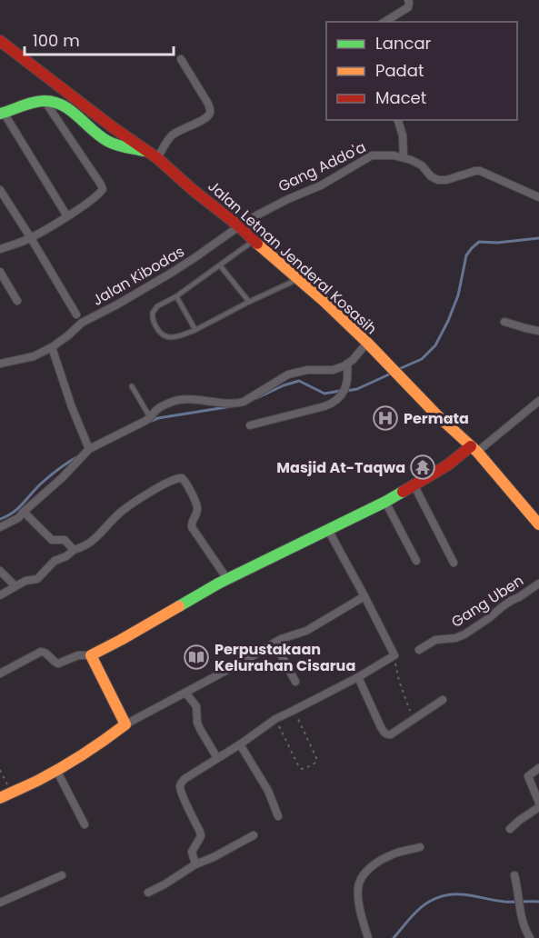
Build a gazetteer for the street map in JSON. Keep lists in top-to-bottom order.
{
  "streets": {
    "main road": ["Jalan Letnan Jenderal Kosasih"],
    "street": ["Gang Addo'a", "Jalan Kibodas", "Gang Uben"]
  },
  "crossings": [
    ["Gang Addo'a", "Jalan Letnan Jenderal Kosasih"],
    ["Gang Addo'a", "Jalan Kibodas"],
    ["Jalan Letnan Jenderal Kosasih", "Jalan Kibodas"]
  ],
  "places": {
    "hospital": ["Permata"],
    "temple": ["Masjid At-Taqwa"],
    "library": ["Perpustakaan Kelurahan Cisarua"]
  },
  "legend": ["Lancar", "Padat", "Macet"],
  "scale_bar": "100 m"
}
